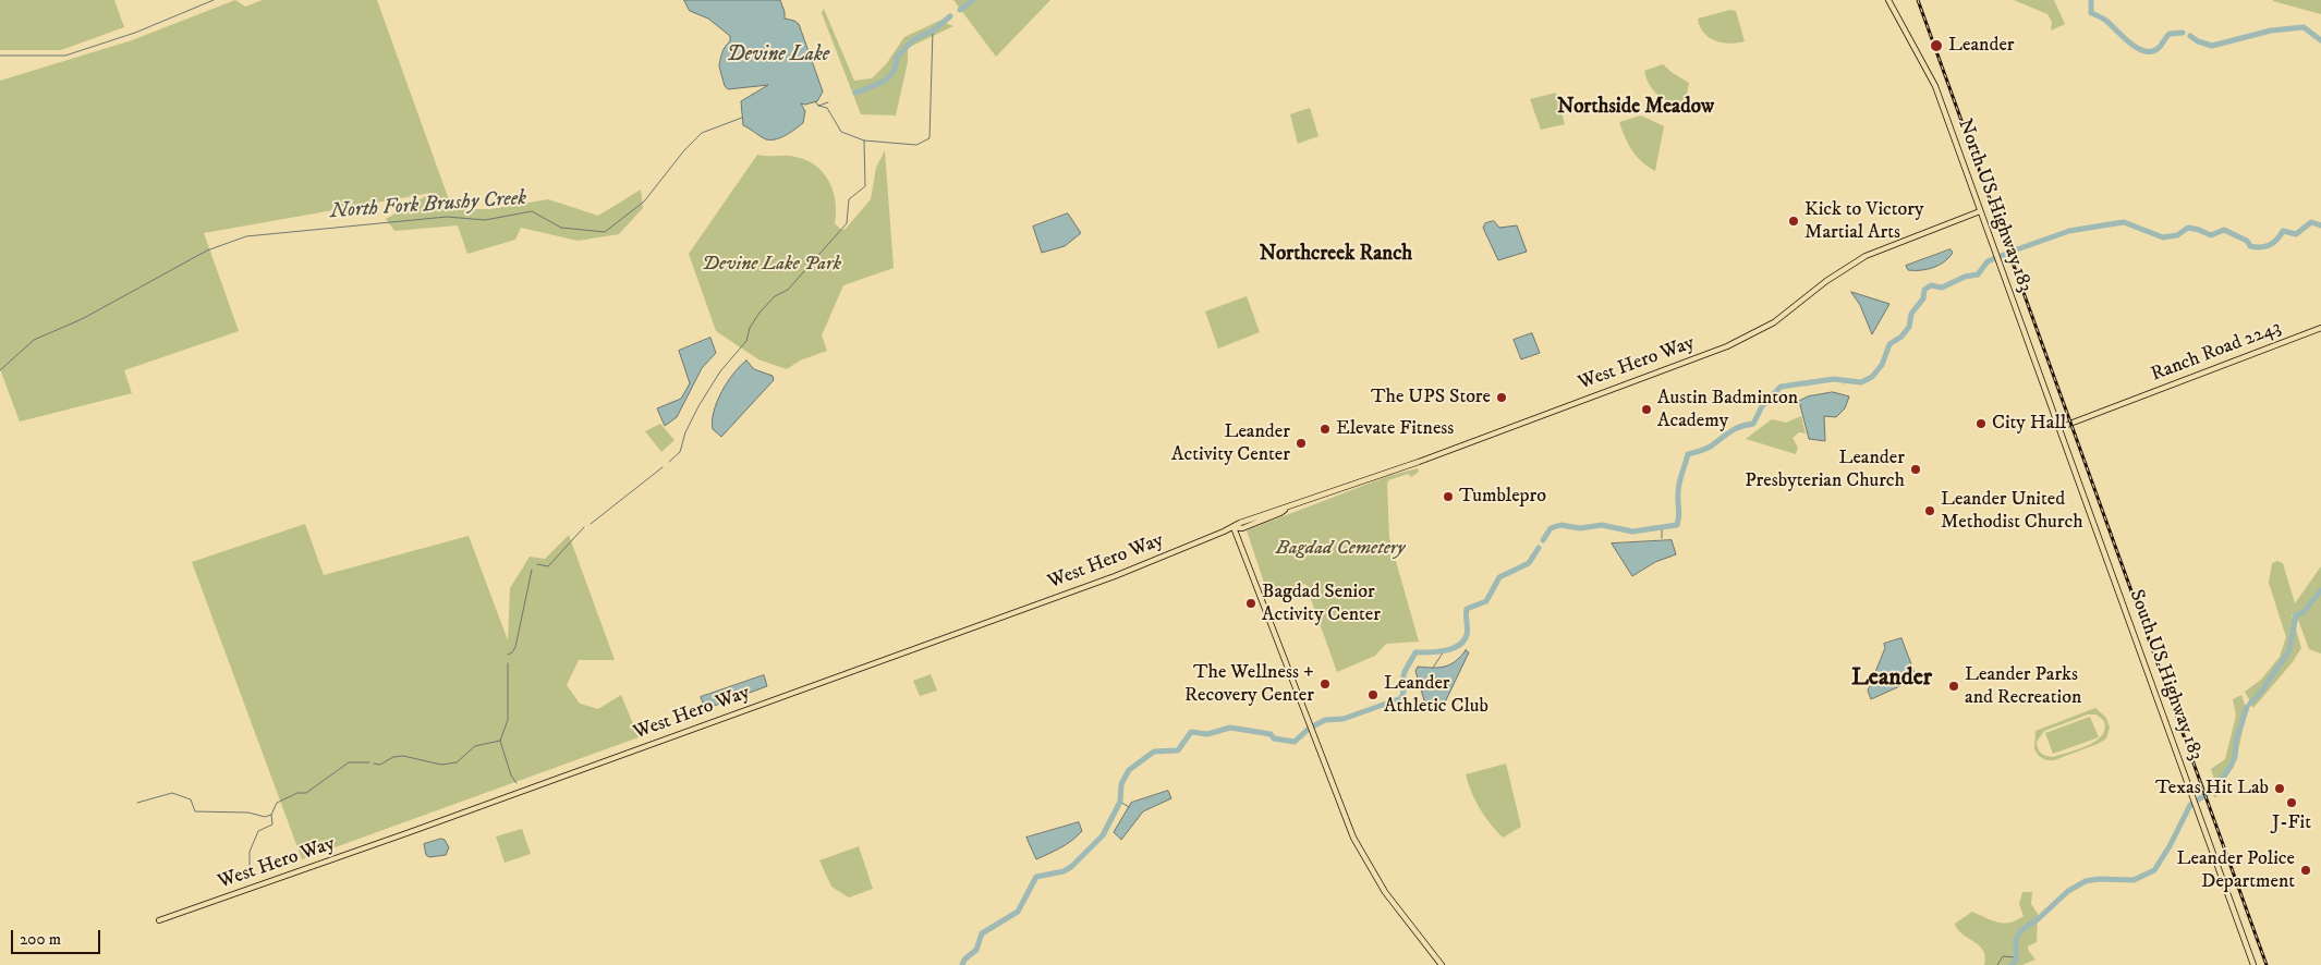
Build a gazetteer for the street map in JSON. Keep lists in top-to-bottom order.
{
  "streets": {
    "main road": [
      "North US Highway 183",
      "Ranch Road 2243",
      "West Hero Way",
      "South US Highway 183"
    ]
  },
  "crossings": [
    ["North US Highway 183", "Ranch Road 2243"],
    ["North US Highway 183", "West Hero Way"],
    ["North US Highway 183", "South US Highway 183"],
    ["Ranch Road 2243", "South US Highway 183"]
  ],
  "districts": ["Northside Meadow", "Northcreek Ranch", "Leander"],
  "water": ["Devine Lake", "North Fork Brushy Creek"],
  "parks": ["Devine Lake Park", "Bagdad Cemetery"],
  "places": [
    "Leander",
    "Kick to Victory Martial Arts",
    "The UPS Store",
    "Austin Badminton Academy",
    "City Hall",
    "Elevate Fitness",
    "Leander Activity Center",
    "Leander Presbyterian Church",
    "Tumblepro",
    "Leander United Methodist Church",
    "Bagdad Senior Activity Center",
    "The Wellness + Recovery Center",
    "Leander Parks and Recreation",
    "Leander Athletic Club",
    "Texas Hit Lab",
    "J-Fit",
    "Leander Police Department"
  ],
  "scale_bar": "200 m"
}
